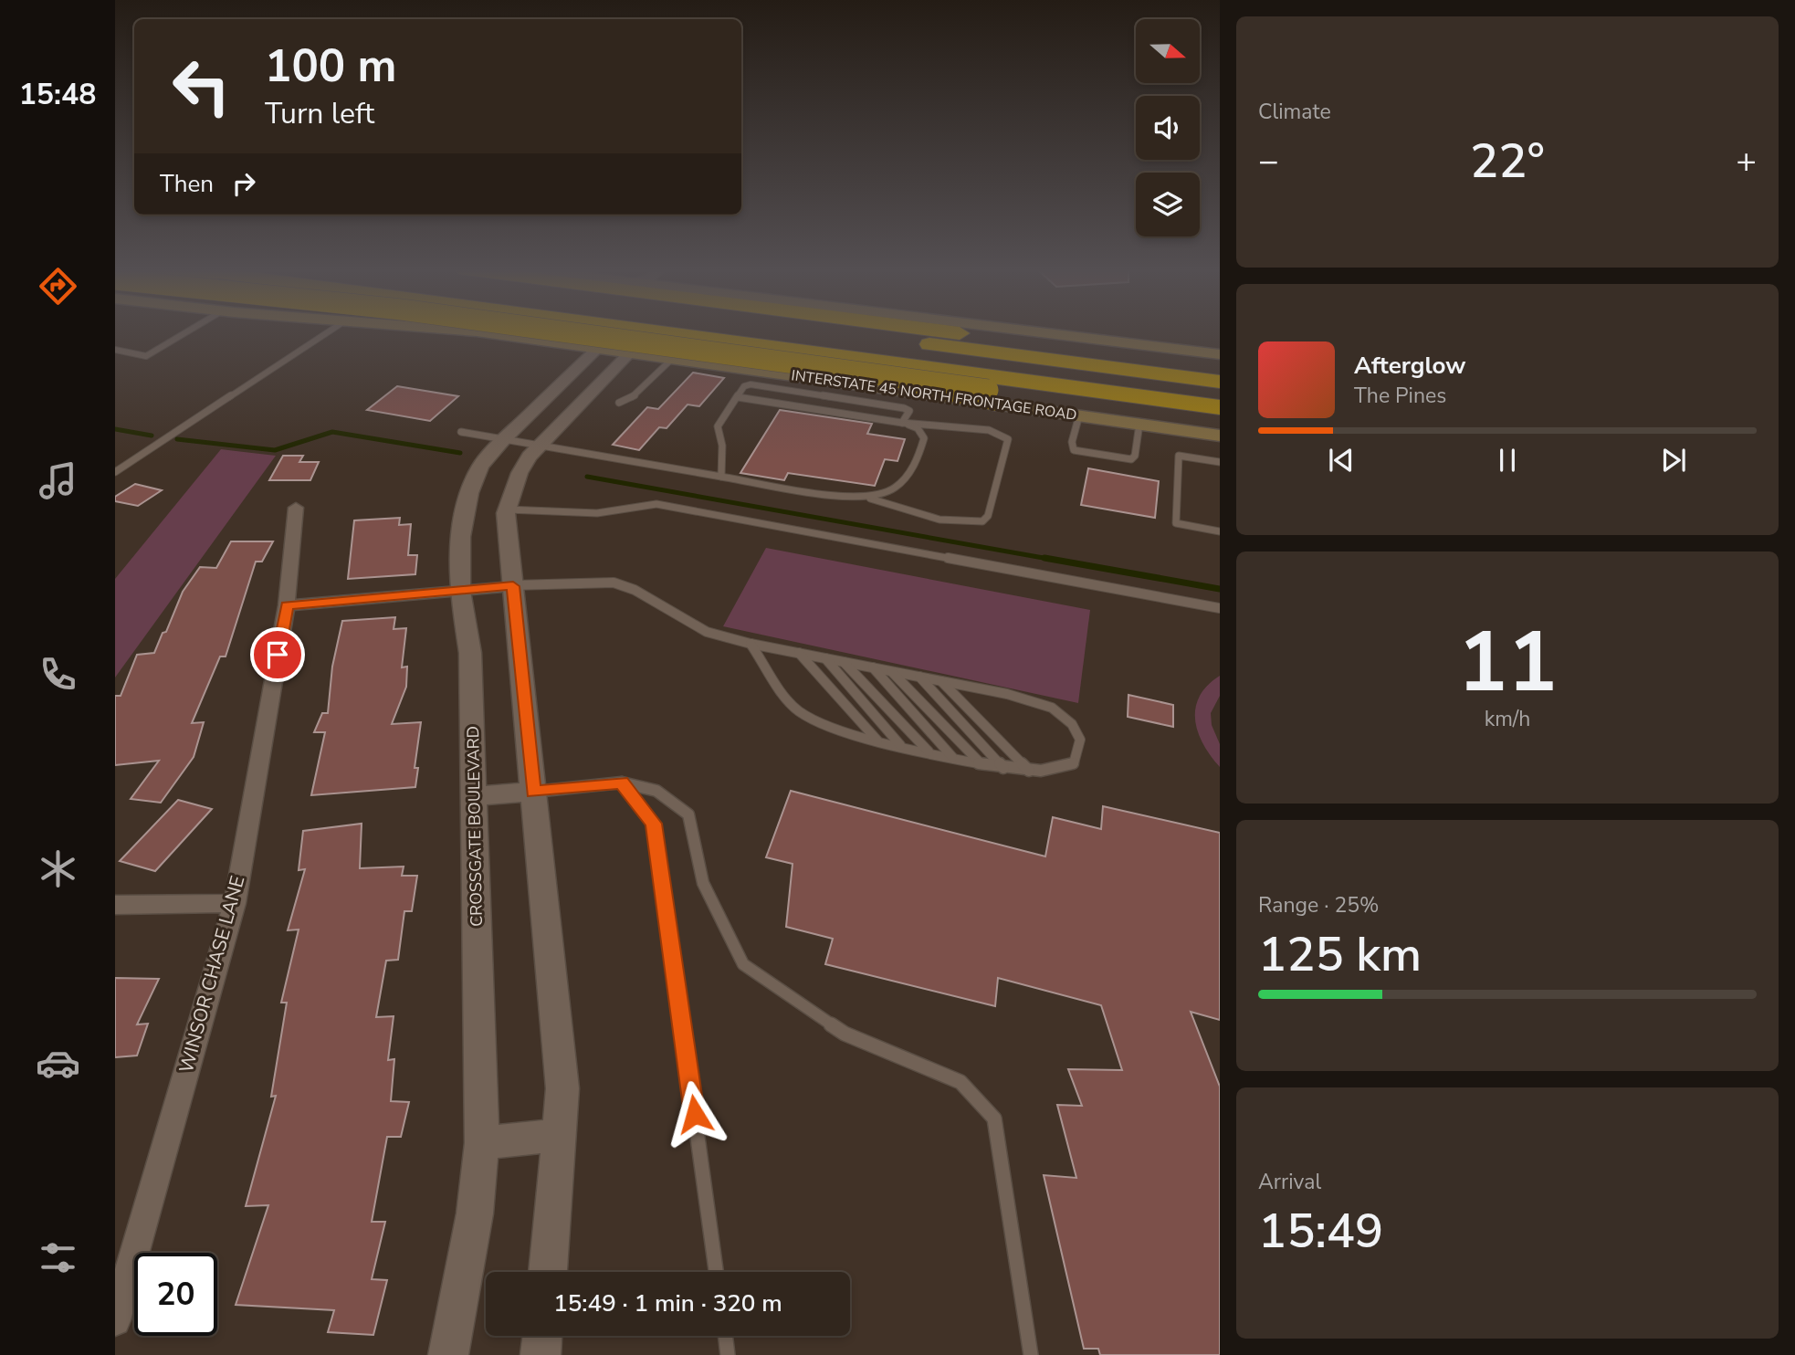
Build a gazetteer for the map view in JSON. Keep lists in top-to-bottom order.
{
  "streets": {
    "main road": ["INTERSTATE 45 NORTH FRONTAGE ROAD"],
    "street": ["CROSSGATE BOULEVARD", "WINSOR CHASE LANE"]
  },
  "crossings": [
    ["INTERSTATE 45 NORTH FRONTAGE ROAD", "CROSSGATE BOULEVARD"]
  ],
  "north": "right",
  "page": {
    "tabs": "15:48",
    "tile": [
      "Climate",
      ["11", "km/h"],
      ["Range · 25%", "125 km"],
      ["Arrival", "15:49"]
    ],
    "turn": ["100 m", "Turn left"],
    "heat": ["−", "22°", "+"],
    "then": "Then",
    "song": ["Afterglow", "The Pines"],
    "limit": "20",
    "trip": "15:49 · 1 min · 320 m"
  }
}
